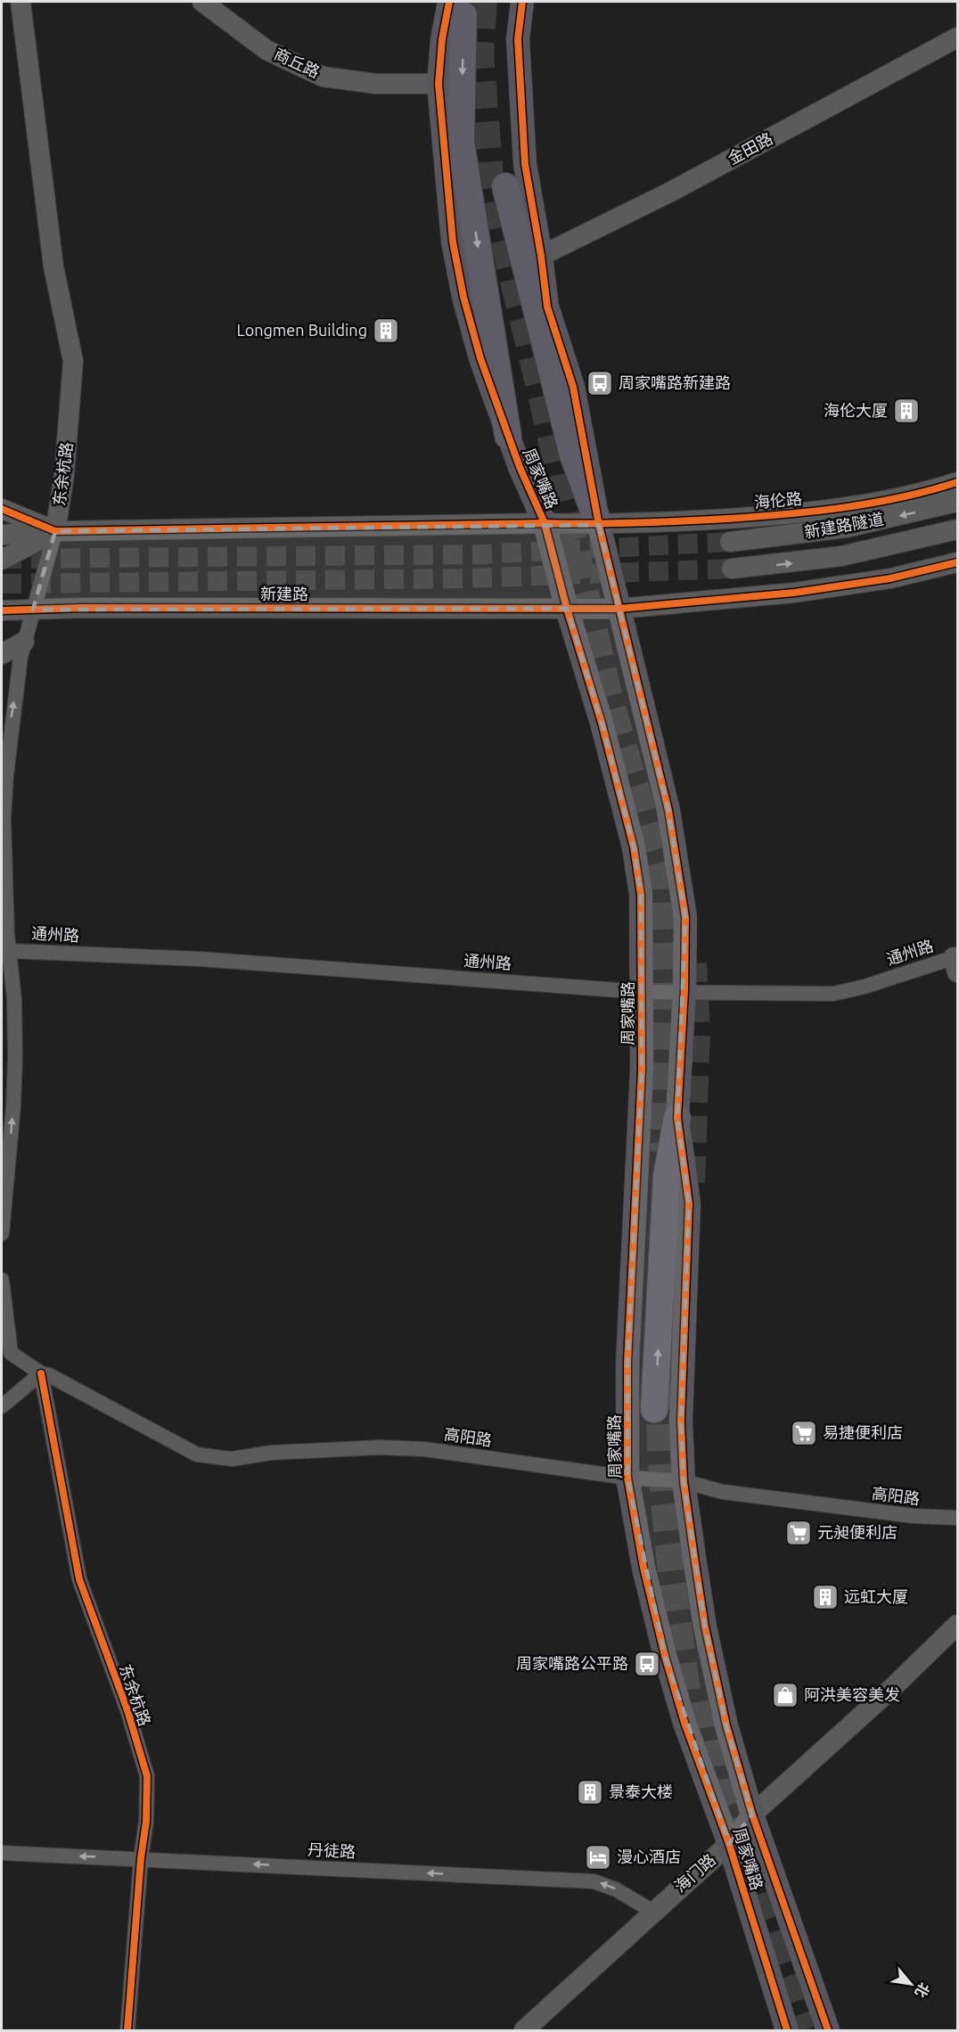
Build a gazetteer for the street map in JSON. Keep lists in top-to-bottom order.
{
  "streets": {
    "main road": [
      "商丘路",
      "金田路",
      "东余杭路",
      "周家嘴路",
      "海伦路",
      "新建路隧道",
      "新建路",
      "海门路"
    ],
    "street": ["通州路", "高阳路", "丹徒路"]
  },
  "crossings": [
    ["商丘路", "周家嘴路"],
    ["金田路", "周家嘴路"],
    ["东余杭路", "新建路"],
    ["东余杭路", "通州路"],
    ["东余杭路", "高阳路"],
    ["东余杭路", "丹徒路"],
    ["周家嘴路", "海伦路"],
    ["周家嘴路", "新建路"],
    ["周家嘴路", "通州路"],
    ["周家嘴路", "高阳路"],
    ["周家嘴路", "海门路"],
    ["丹徒路", "海门路"]
  ],
  "one_way": ["丹徒路"],
  "places": {
    "building": [
      "Longmen Building",
      "海伦大厦",
      "远虹大厦",
      "景泰大楼"
    ],
    "bus stop": ["周家嘴路新建路", "周家嘴路公平路"],
    "supermarket": ["易捷便利店", "元昶便利店"],
    "shop": ["阿洪美容美发"],
    "hotel": ["漫心酒店"]
  },
  "north": "bottom right"
}
